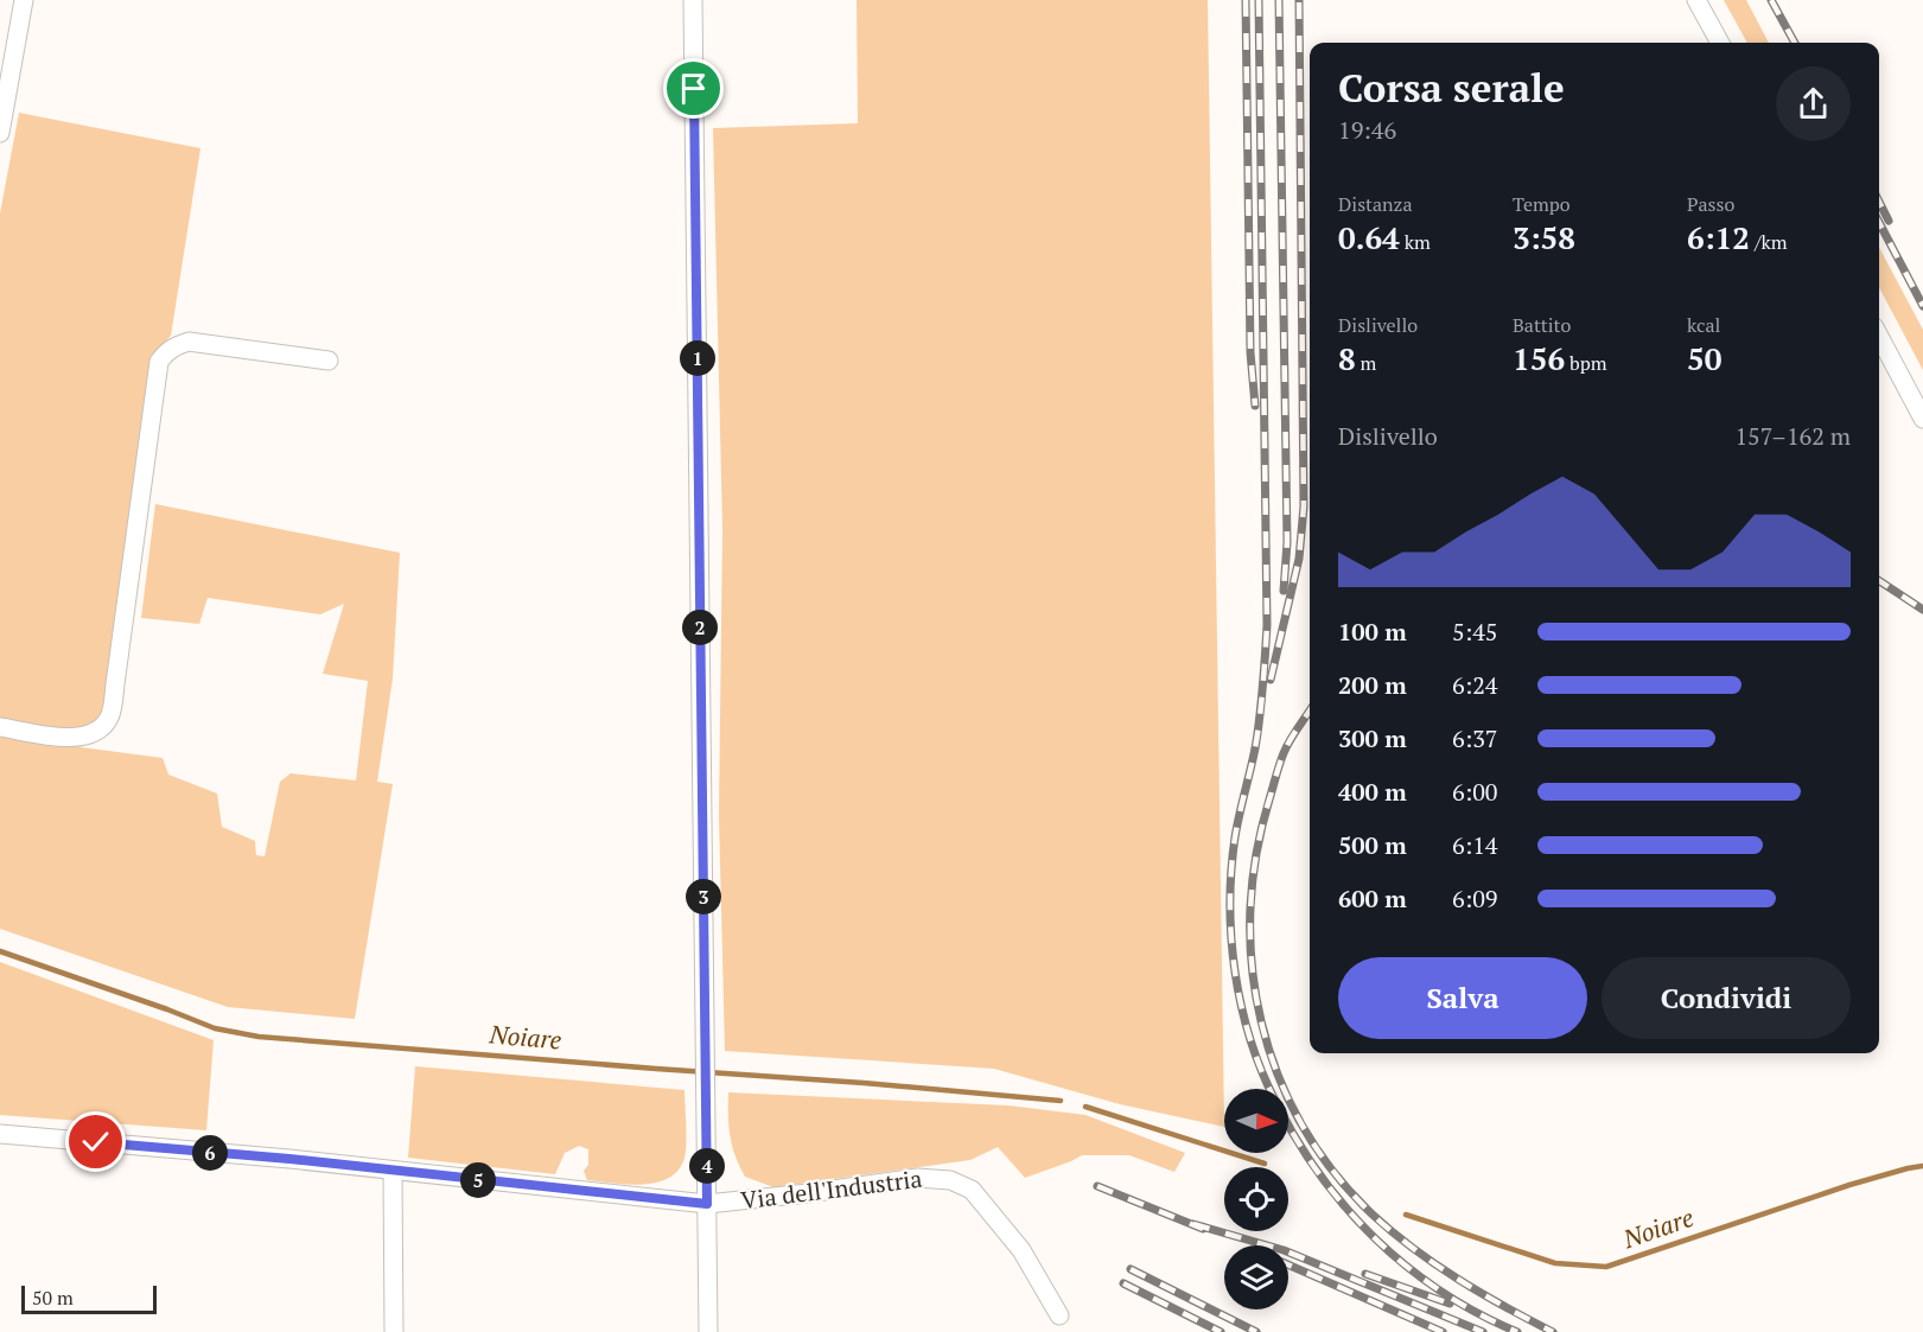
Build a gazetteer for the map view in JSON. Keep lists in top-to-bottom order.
{
  "streets": {
    "street": ["Via dell'Industria"]
  },
  "water": ["Noiare"],
  "scale_bar": "50 m",
  "north": "right",
  "page": {
    "heading": ["Corsa serale", "19:46"],
    "stats": [
      ["Distanza", "0.64 km"],
      ["Tempo", "3:58"],
      ["Passo", "6:12 /km"],
      ["Dislivello", "8 m"],
      ["Battito", "156 bpm"],
      ["kcal", "50"]
    ],
    "pins": [
      "1",
      "2",
      "3",
      "6",
      "4",
      "5"
    ],
    "chart": ["Dislivello", "157–162 m"],
    "list": [
      {
        "name": "100 m",
        "note": "5:45"
      },
      {
        "name": "200 m",
        "note": "6:24"
      },
      {
        "name": "300 m",
        "note": "6:37"
      },
      {
        "name": "400 m",
        "note": "6:00"
      },
      {
        "name": "500 m",
        "note": "6:14"
      },
      {
        "name": "600 m",
        "note": "6:09"
      }
    ],
    "buttons": ["Salva", "Condividi"],
    "scale": "50 m"
  }
}
